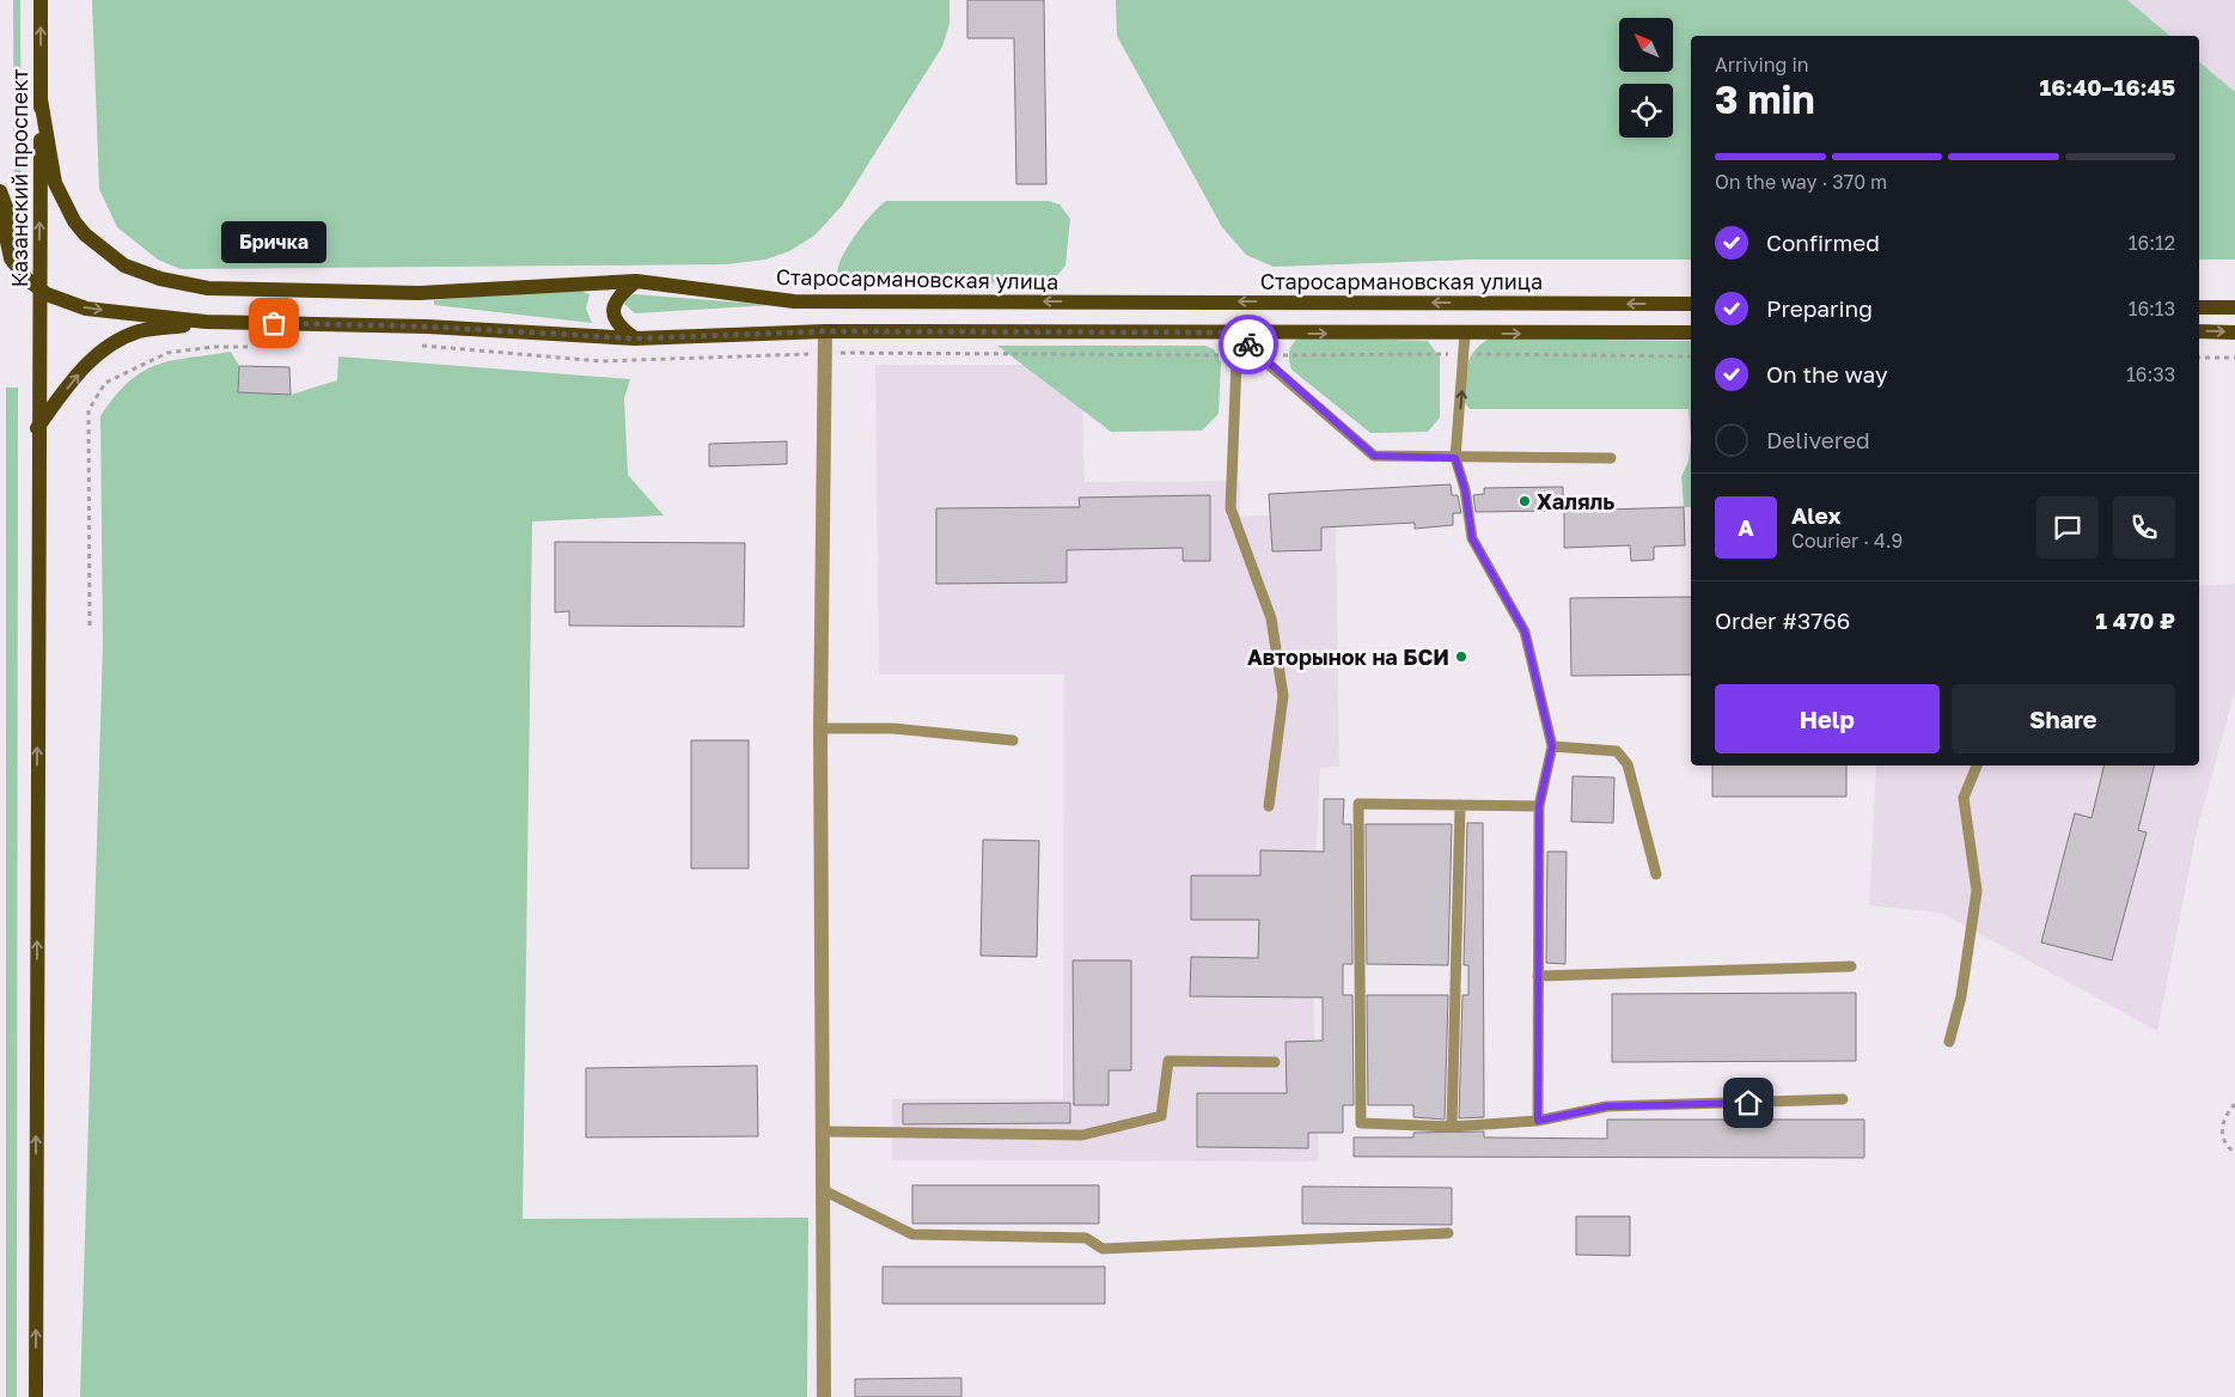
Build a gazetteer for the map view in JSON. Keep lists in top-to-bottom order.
{
  "streets": {
    "main road": ["Казанский проспект", "Старосармановская улица"]
  },
  "crossings": [
    ["Казанский проспект", "Старосармановская улица"]
  ],
  "one_way": ["Казанский проспект"],
  "places": ["Бричка", "Халяль", "Авторынок на БСИ"],
  "north": "top left",
  "page": {
    "heading": ["3 min", "Arriving in", "16:40–16:45"],
    "panel": [
      "Alex",
      "Courier · 4.9",
      "Order #3766",
      "1 470 ₽"
    ],
    "bar": "On the way · 370 m",
    "list": [
      ["Confirmed", "16:12"],
      ["Preparing", "16:13"],
      ["On the way", "16:33"],
      "Delivered"
    ],
    "bubble": "Бричка",
    "round": "A",
    "buttons": ["Help", "Share"]
  }
}
